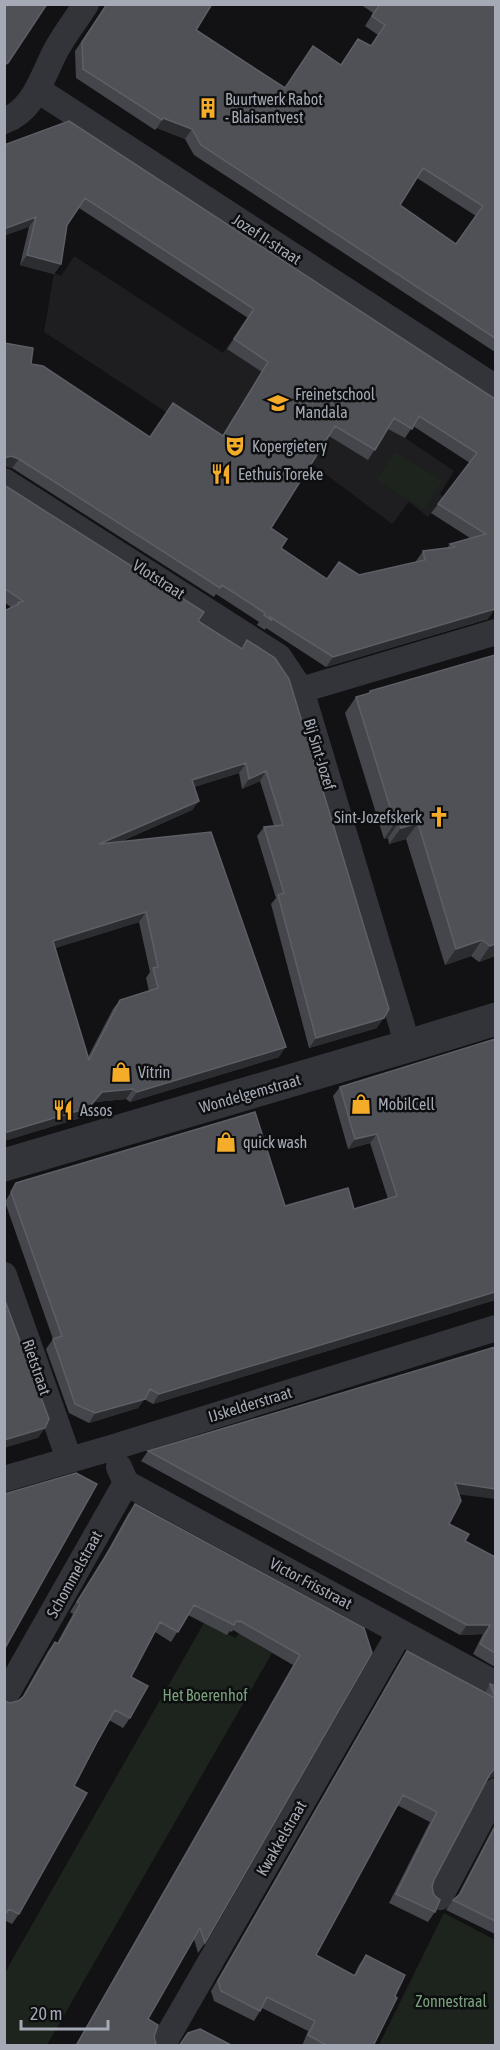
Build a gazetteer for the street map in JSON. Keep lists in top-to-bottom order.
{
  "streets": {
    "street": [
      "Jozef II-straat",
      "Vlotstraat",
      "Bij Sint-Jozef",
      "Wondelgemstraat",
      "Rietstraat",
      "IJskelderstraat",
      "Schommelstraat",
      "Victor Frisstraat",
      "Kwakkelstraat"
    ]
  },
  "crossings": [
    ["Vlotstraat", "Bij Sint-Jozef"],
    ["Bij Sint-Jozef", "Wondelgemstraat"],
    ["Rietstraat", "IJskelderstraat"],
    ["Schommelstraat", "Victor Frisstraat"],
    ["Victor Frisstraat", "Kwakkelstraat"]
  ],
  "parks": ["Het Boerenhof", "Zonnestraal"],
  "places": {
    "building": ["Buurtwerk Rabot - Blaisantvest"],
    "school or university": ["Freinetschool Mandala"],
    "theatre": ["Kopergietery"],
    "restaurant": ["Eethuis Toreke", "Assos"],
    "church": ["Sint-Jozefskerk"],
    "shop": ["Vitrin", "MobilCell", "quick wash"]
  },
  "scale_bar": "20 m"
}
